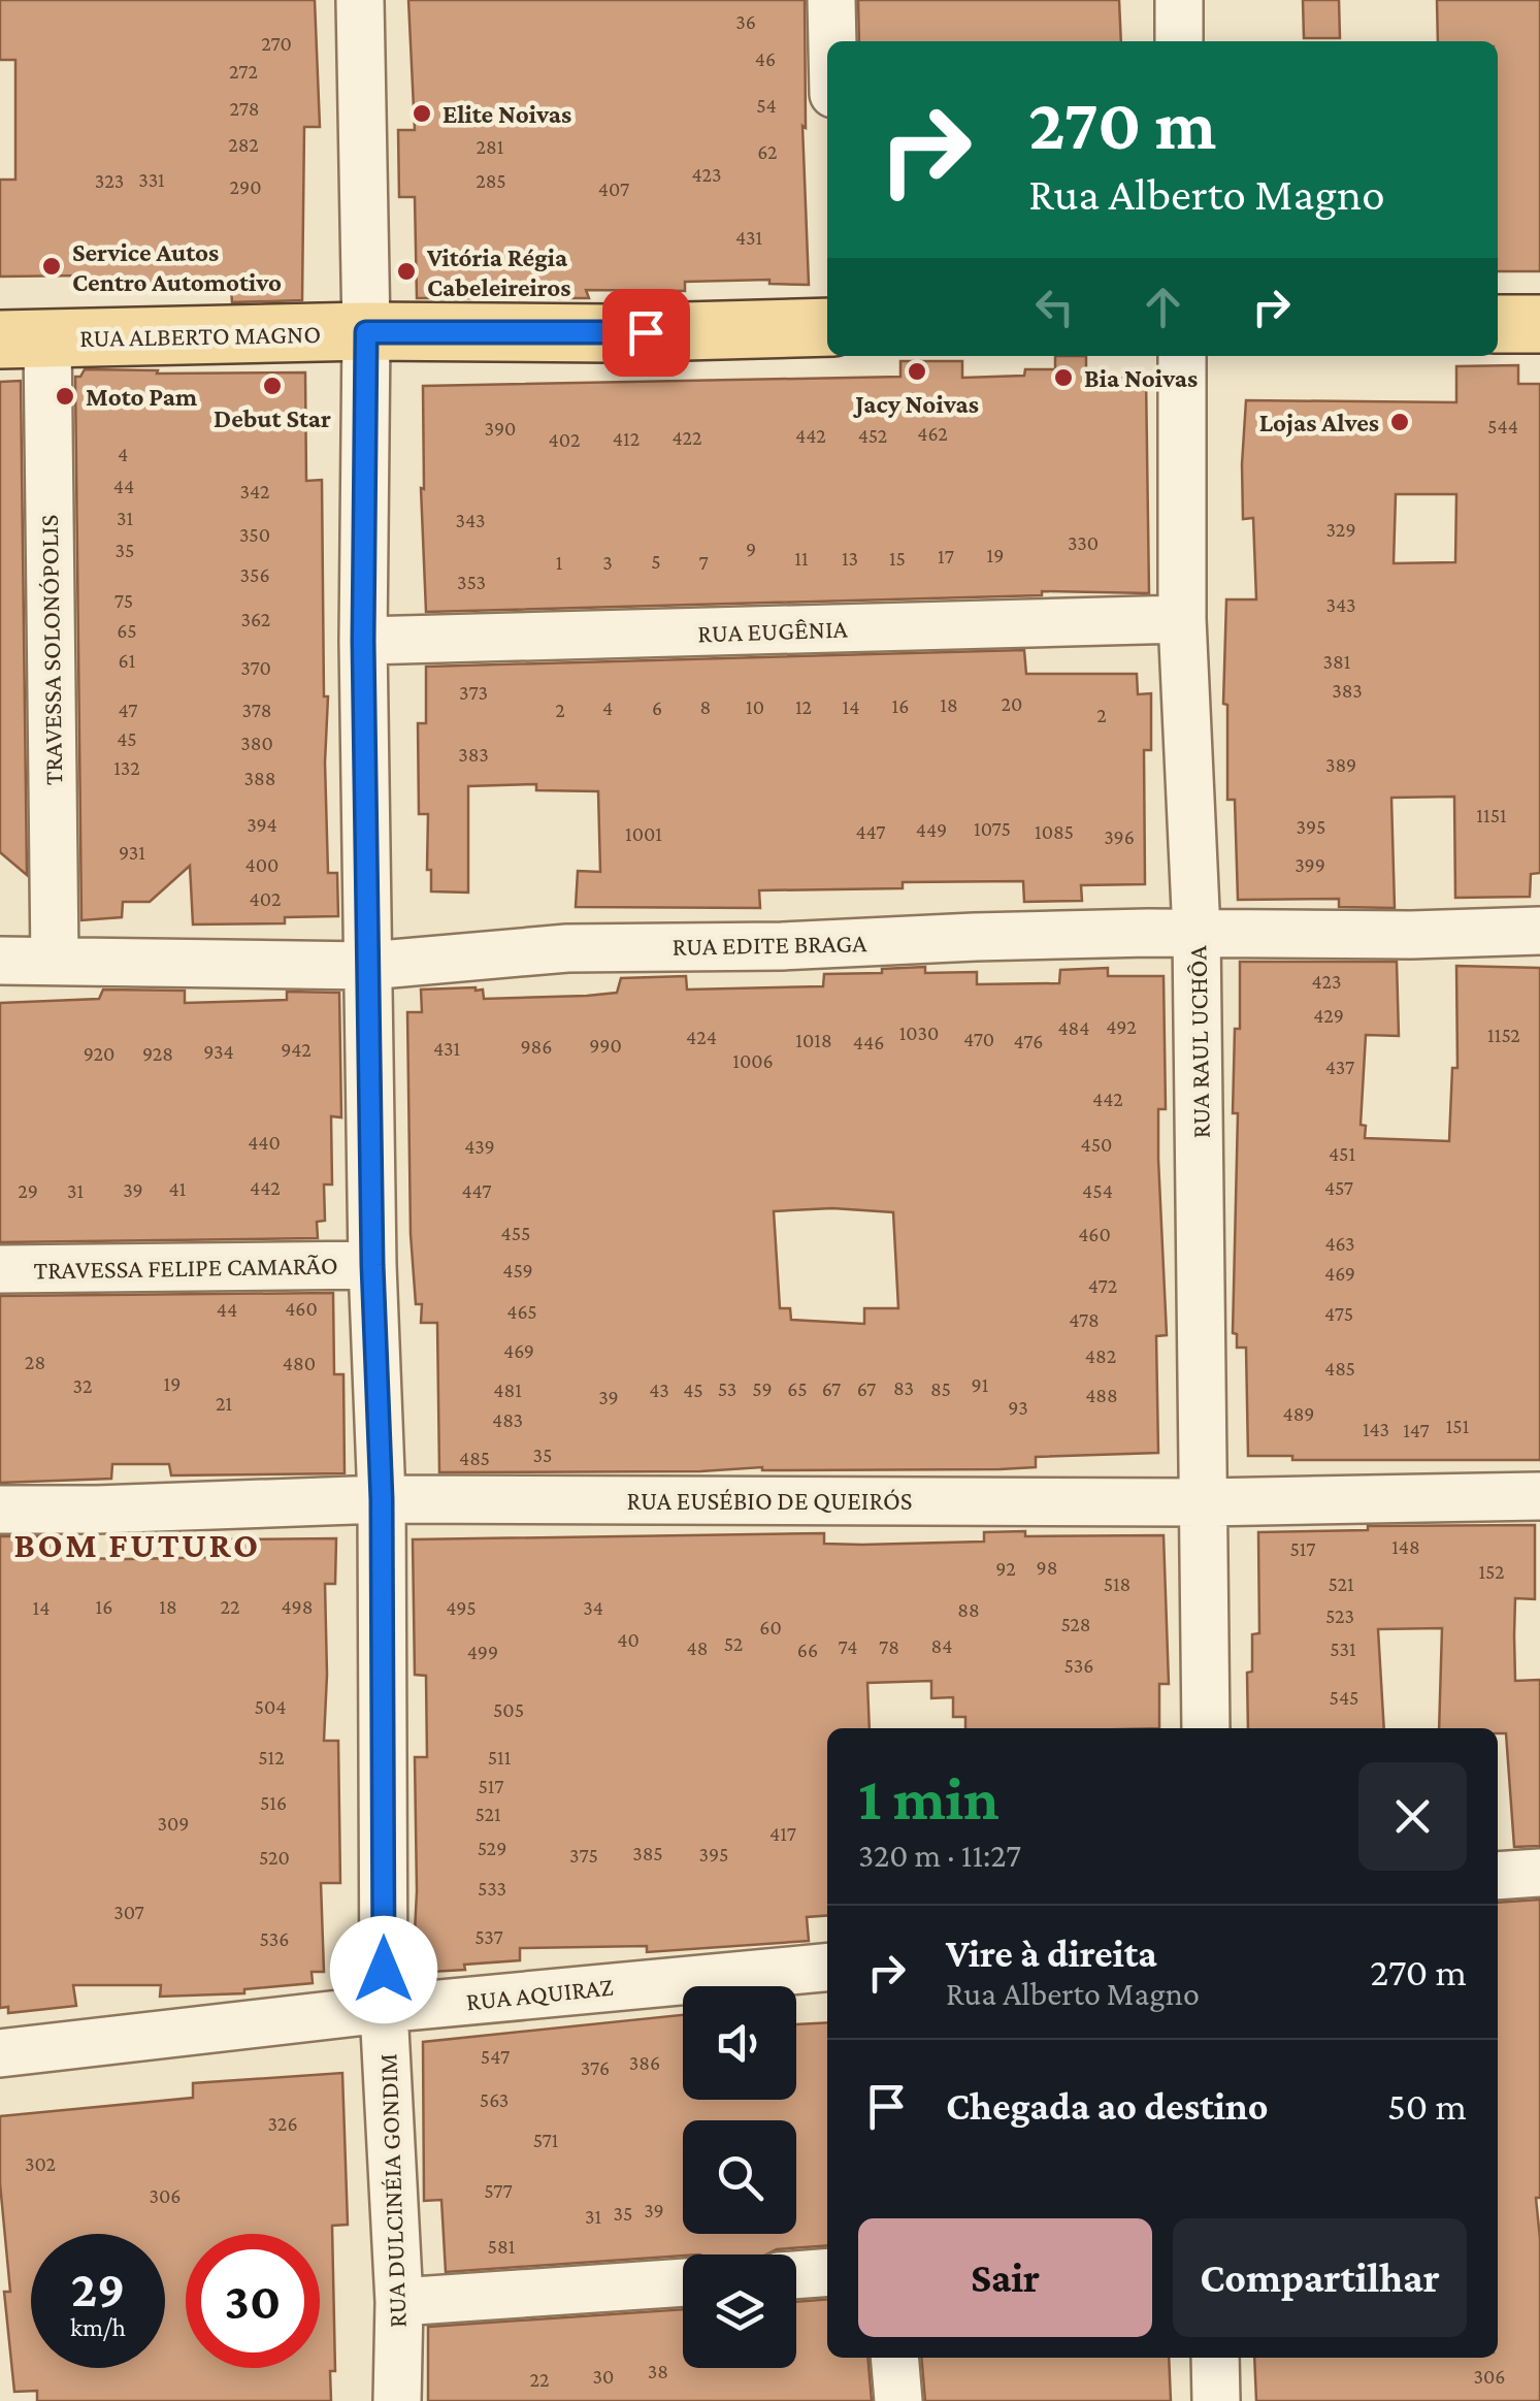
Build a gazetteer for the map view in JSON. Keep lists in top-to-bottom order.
{
  "streets": {
    "main road": ["RUA ALBERTO MAGNO"],
    "street": [
      "RUA EUGÊNIA",
      "TRAVESSA SOLONÓPOLIS",
      "RUA EDITE BRAGA",
      "RUA RAUL UCHÔA",
      "TRAVESSA FELIPE CAMARÃO",
      "RUA EUSÉBIO DE QUEIRÓS",
      "RUA AQUIRAZ",
      "RUA DULCINÉIA GONDIM"
    ]
  },
  "crossings": [
    ["RUA ALBERTO MAGNO", "TRAVESSA SOLONÓPOLIS"],
    ["RUA ALBERTO MAGNO", "RUA DULCINÉIA GONDIM"],
    ["RUA EUGÊNIA", "RUA RAUL UCHÔA"],
    ["RUA EUGÊNIA", "RUA DULCINÉIA GONDIM"],
    ["TRAVESSA SOLONÓPOLIS", "RUA EDITE BRAGA"],
    ["RUA EDITE BRAGA", "RUA RAUL UCHÔA"],
    ["RUA EDITE BRAGA", "RUA DULCINÉIA GONDIM"],
    ["RUA RAUL UCHÔA", "RUA EUSÉBIO DE QUEIRÓS"],
    ["TRAVESSA FELIPE CAMARÃO", "RUA DULCINÉIA GONDIM"],
    ["RUA EUSÉBIO DE QUEIRÓS", "RUA DULCINÉIA GONDIM"],
    ["RUA AQUIRAZ", "RUA DULCINÉIA GONDIM"]
  ],
  "districts": ["BOM FUTURO"],
  "places": [
    "Elite Noivas",
    "Service Autos Centro Automotivo",
    "Vitória Régia Cabeleireiros",
    "Jacy Noivas",
    "Bia Noivas",
    "Debut Star",
    "Moto Pam",
    "Lojas Alves"
  ],
  "house_numbers": [
    "36",
    "270",
    "46",
    "272",
    "54",
    "278",
    "282",
    "281",
    "62",
    "423",
    "331",
    "323",
    "285",
    "290",
    "407",
    "431",
    "544",
    "390",
    "462",
    "442",
    "452",
    "422",
    "412",
    "402",
    "4",
    "44",
    "342",
    "31",
    "343",
    "329",
    "350",
    "330",
    "9",
    "35",
    "19",
    "17",
    "11",
    "13",
    "15",
    "5",
    "1",
    "3",
    "7",
    "356",
    "353",
    "75",
    "343",
    "362",
    "65",
    "61",
    "381",
    "370",
    "383",
    "373",
    "20",
    "18",
    "16",
    "8",
    "10",
    "12",
    "14",
    "4",
    "6",
    "47",
    "378",
    "2",
    "2",
    "45",
    "380",
    "383",
    "389",
    "132",
    "388",
    "1151",
    "394",
    "395",
    "1075",
    "449",
    "447",
    "1085",
    "1001",
    "396",
    "931",
    "400",
    "399",
    "402",
    "423",
    "429",
    "492",
    "484",
    "1030",
    "1152",
    "424",
    "470",
    "1018",
    "476",
    "446",
    "990",
    "986",
    "431",
    "942",
    "934",
    "920",
    "928",
    "1006",
    "437",
    "442",
    "440",
    "450",
    "439",
    "451",
    "442",
    "457",
    "41",
    "39",
    "29",
    "31",
    "447",
    "454",
    "455",
    "460",
    "463",
    "459",
    "469",
    "472",
    "460",
    "44",
    "465",
    "475",
    "478",
    "469",
    "482",
    "28",
    "480",
    "485",
    "19",
    "91",
    "32",
    "83",
    "53",
    "59",
    "65",
    "67",
    "67",
    "85",
    "481",
    "43",
    "45",
    "488",
    "39",
    "21",
    "93",
    "489",
    "483",
    "151",
    "143",
    "147",
    "35",
    "485",
    "148",
    "517",
    "98",
    "92",
    "152",
    "518",
    "521",
    "16",
    "18",
    "22",
    "498",
    "14",
    "495",
    "34",
    "88",
    "523",
    "528",
    "60",
    "40",
    "52",
    "84",
    "74",
    "78",
    "48",
    "531",
    "66",
    "499",
    "536",
    "545",
    "504",
    "505",
    "512",
    "511",
    "517",
    "516",
    "521",
    "309",
    "417",
    "529",
    "385",
    "395",
    "375",
    "520",
    "533",
    "307",
    "537",
    "536",
    "547",
    "386",
    "376",
    "563",
    "326",
    "571",
    "302",
    "577",
    "306",
    "39",
    "35",
    "31",
    "581",
    "38",
    "30",
    "306",
    "22"
  ],
  "page": {
    "turn": ["270 m", "Rua Alberto Magno"],
    "heading": ["1 min", "320 m · 11:27"],
    "list": [
      {
        "name": "Vire à direita",
        "note": "Rua Alberto Magno",
        "value": "270 m"
      },
      {
        "name": "Chegada ao destino",
        "value": "50 m"
      }
    ],
    "buttons": ["Sair", "Compartilhar"],
    "speed": "29 km/h",
    "limit": "30"
  }
}
